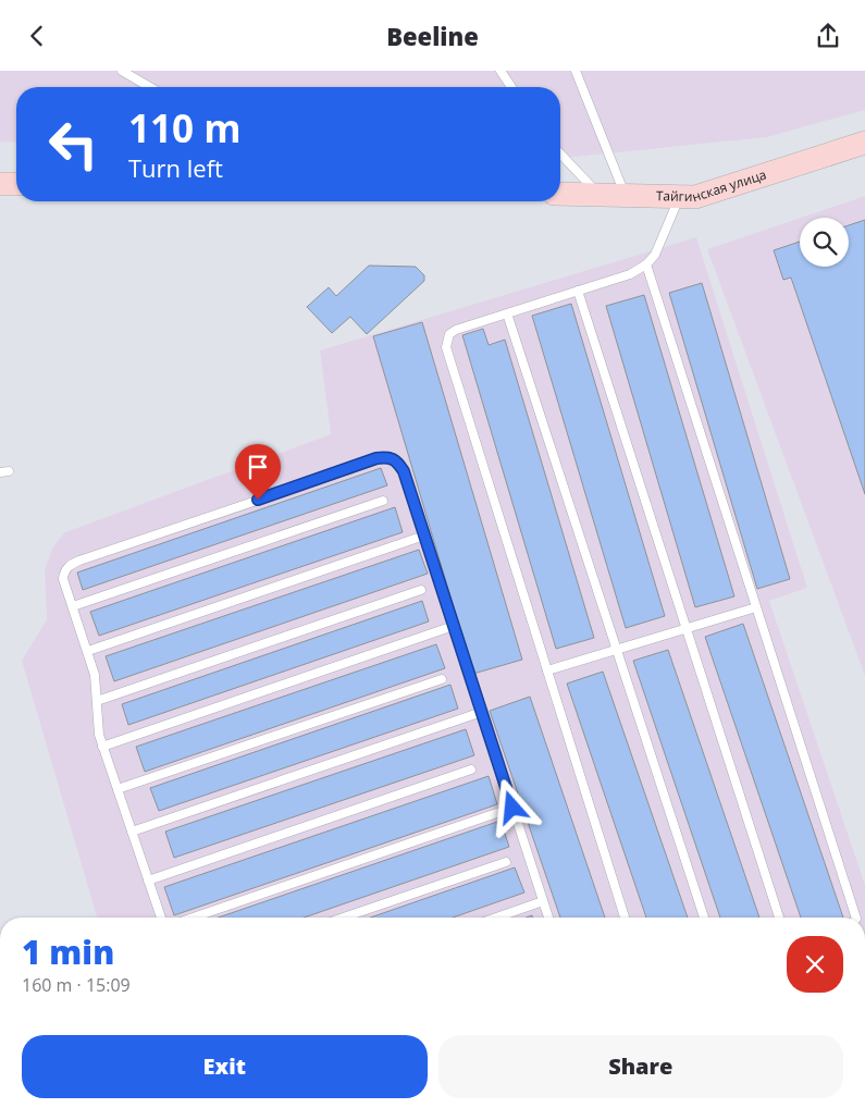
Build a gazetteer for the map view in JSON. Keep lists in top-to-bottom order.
{
  "streets": {
    "main road": ["Тайгинская улица"]
  },
  "page": {
    "header": "Beeline",
    "turn": ["110 m", "Turn left"],
    "heading": ["1 min", "160 m · 15:09"],
    "buttons": ["Exit", "Share"]
  }
}
